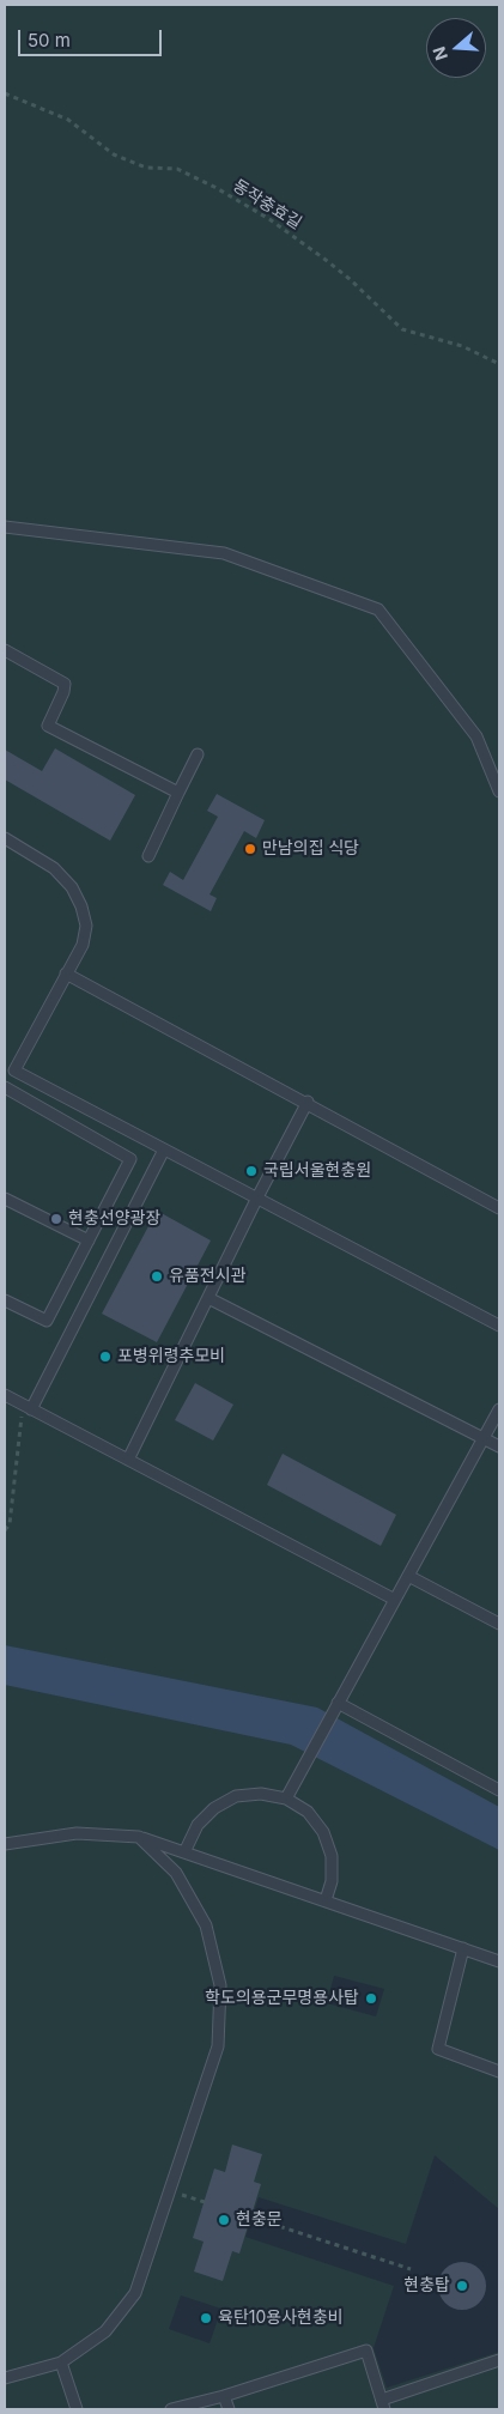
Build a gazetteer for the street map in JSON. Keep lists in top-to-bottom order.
{
  "streets": {
    "path": ["동작충효길"]
  },
  "places": [
    "만남의집 식당",
    "국립서울현충원",
    "현충선양광장",
    "유품전시관",
    "포병위령추모비",
    "학도의용군무명용사탑",
    "현충문",
    "현충탑",
    "육탄10용사현충비"
  ],
  "scale_bar": "50 m",
  "north": "left"
}
